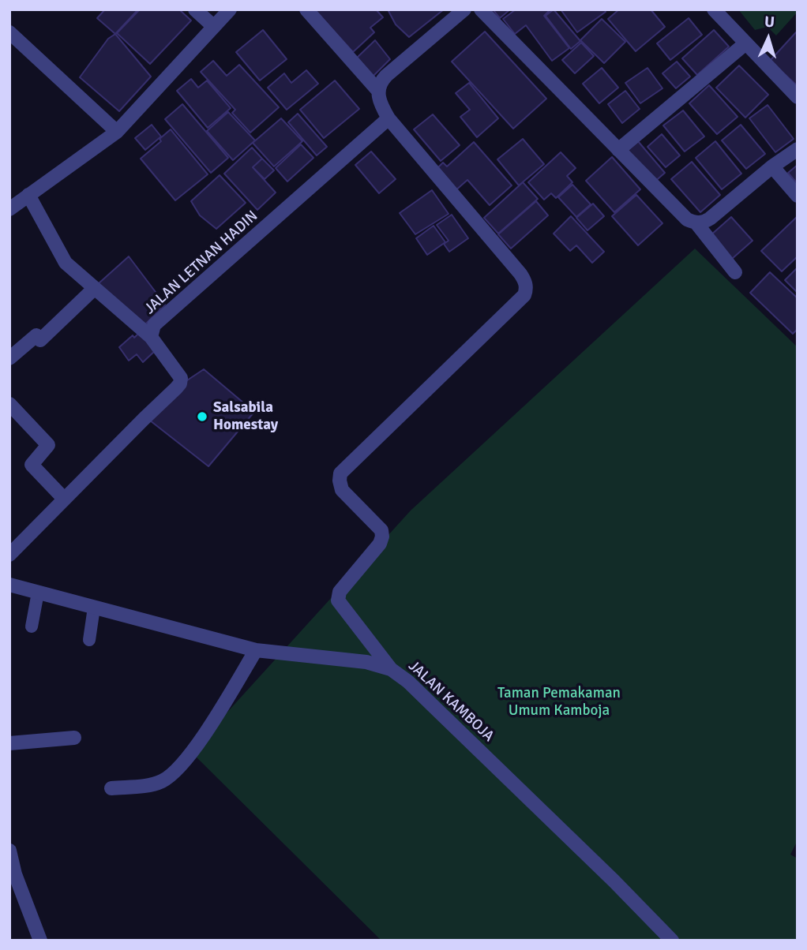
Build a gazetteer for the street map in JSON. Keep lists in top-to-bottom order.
{
  "streets": {
    "street": ["JALAN LETNAN HADIN", "JALAN KAMBOJA"]
  },
  "parks": ["Taman Pemakaman Umum Kamboja"],
  "places": ["Salsabila Homestay"],
  "north": "top"
}
